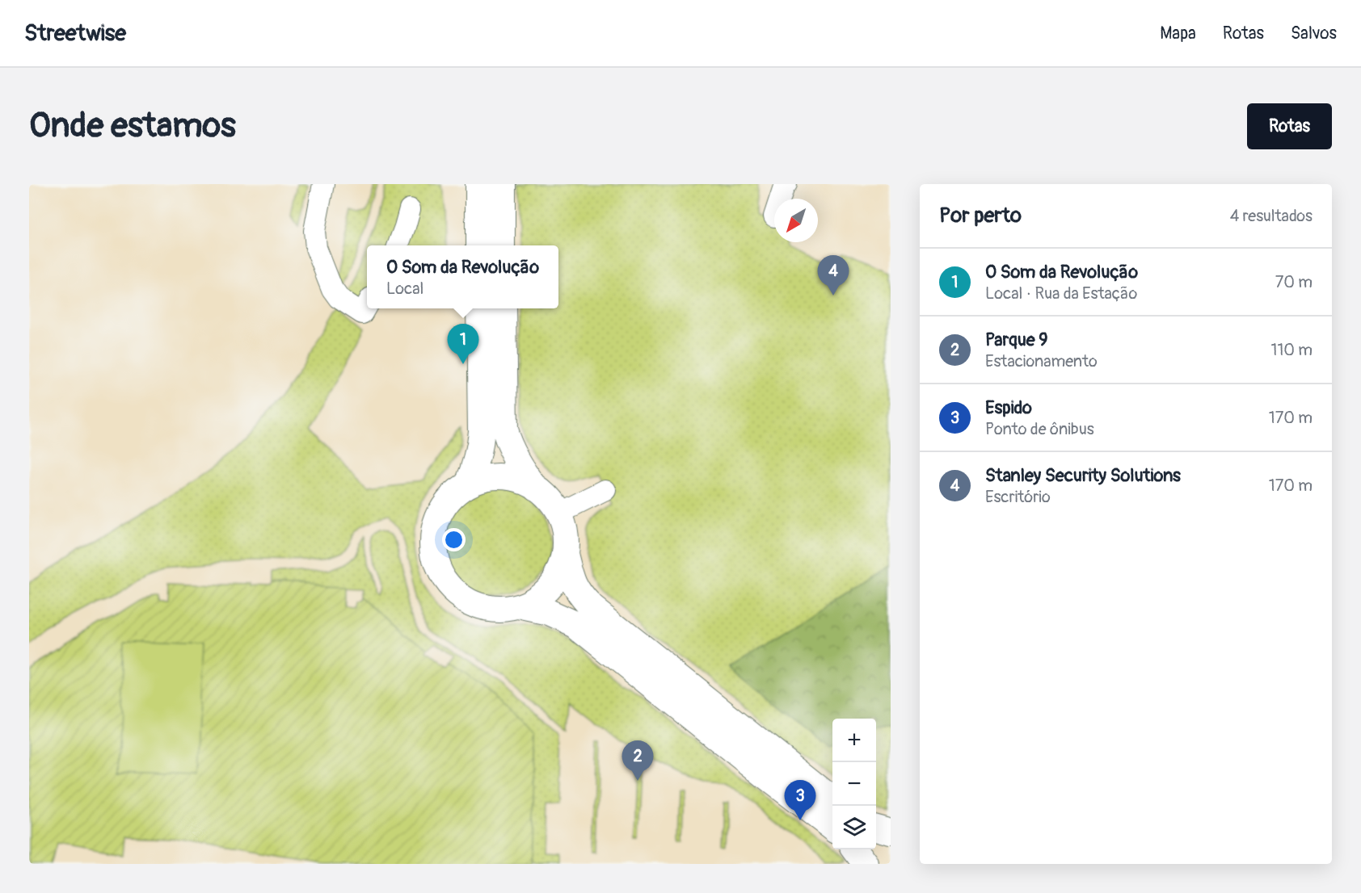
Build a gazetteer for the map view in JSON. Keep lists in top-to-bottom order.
{
  "north": "bottom left",
  "page": {
    "header": "Streetwise",
    "nav": ["Mapa", "Rotas", "Salvos"],
    "buttons": "Rotas",
    "title": "Onde estamos",
    "heading": ["Por perto", "4 resultados"],
    "popup": ["O Som da Revolução", "Local"],
    "list": [
      {
        "mark": "1",
        "name": "O Som da Revolução",
        "note": "Local · Rua da Estação",
        "value": "70 m"
      },
      {
        "mark": "2",
        "name": "Parque 9",
        "note": "Estacionamento",
        "value": "110 m"
      },
      {
        "mark": "3",
        "name": "Espido",
        "note": "Ponto de ônibus",
        "value": "170 m"
      },
      {
        "mark": "4",
        "name": "Stanley Security Solutions",
        "note": "Escritório",
        "value": "170 m"
      }
    ],
    "pins": [
      "4",
      "1",
      "2",
      "3"
    ],
    "map_buttons": ["+", "−"]
  }
}
